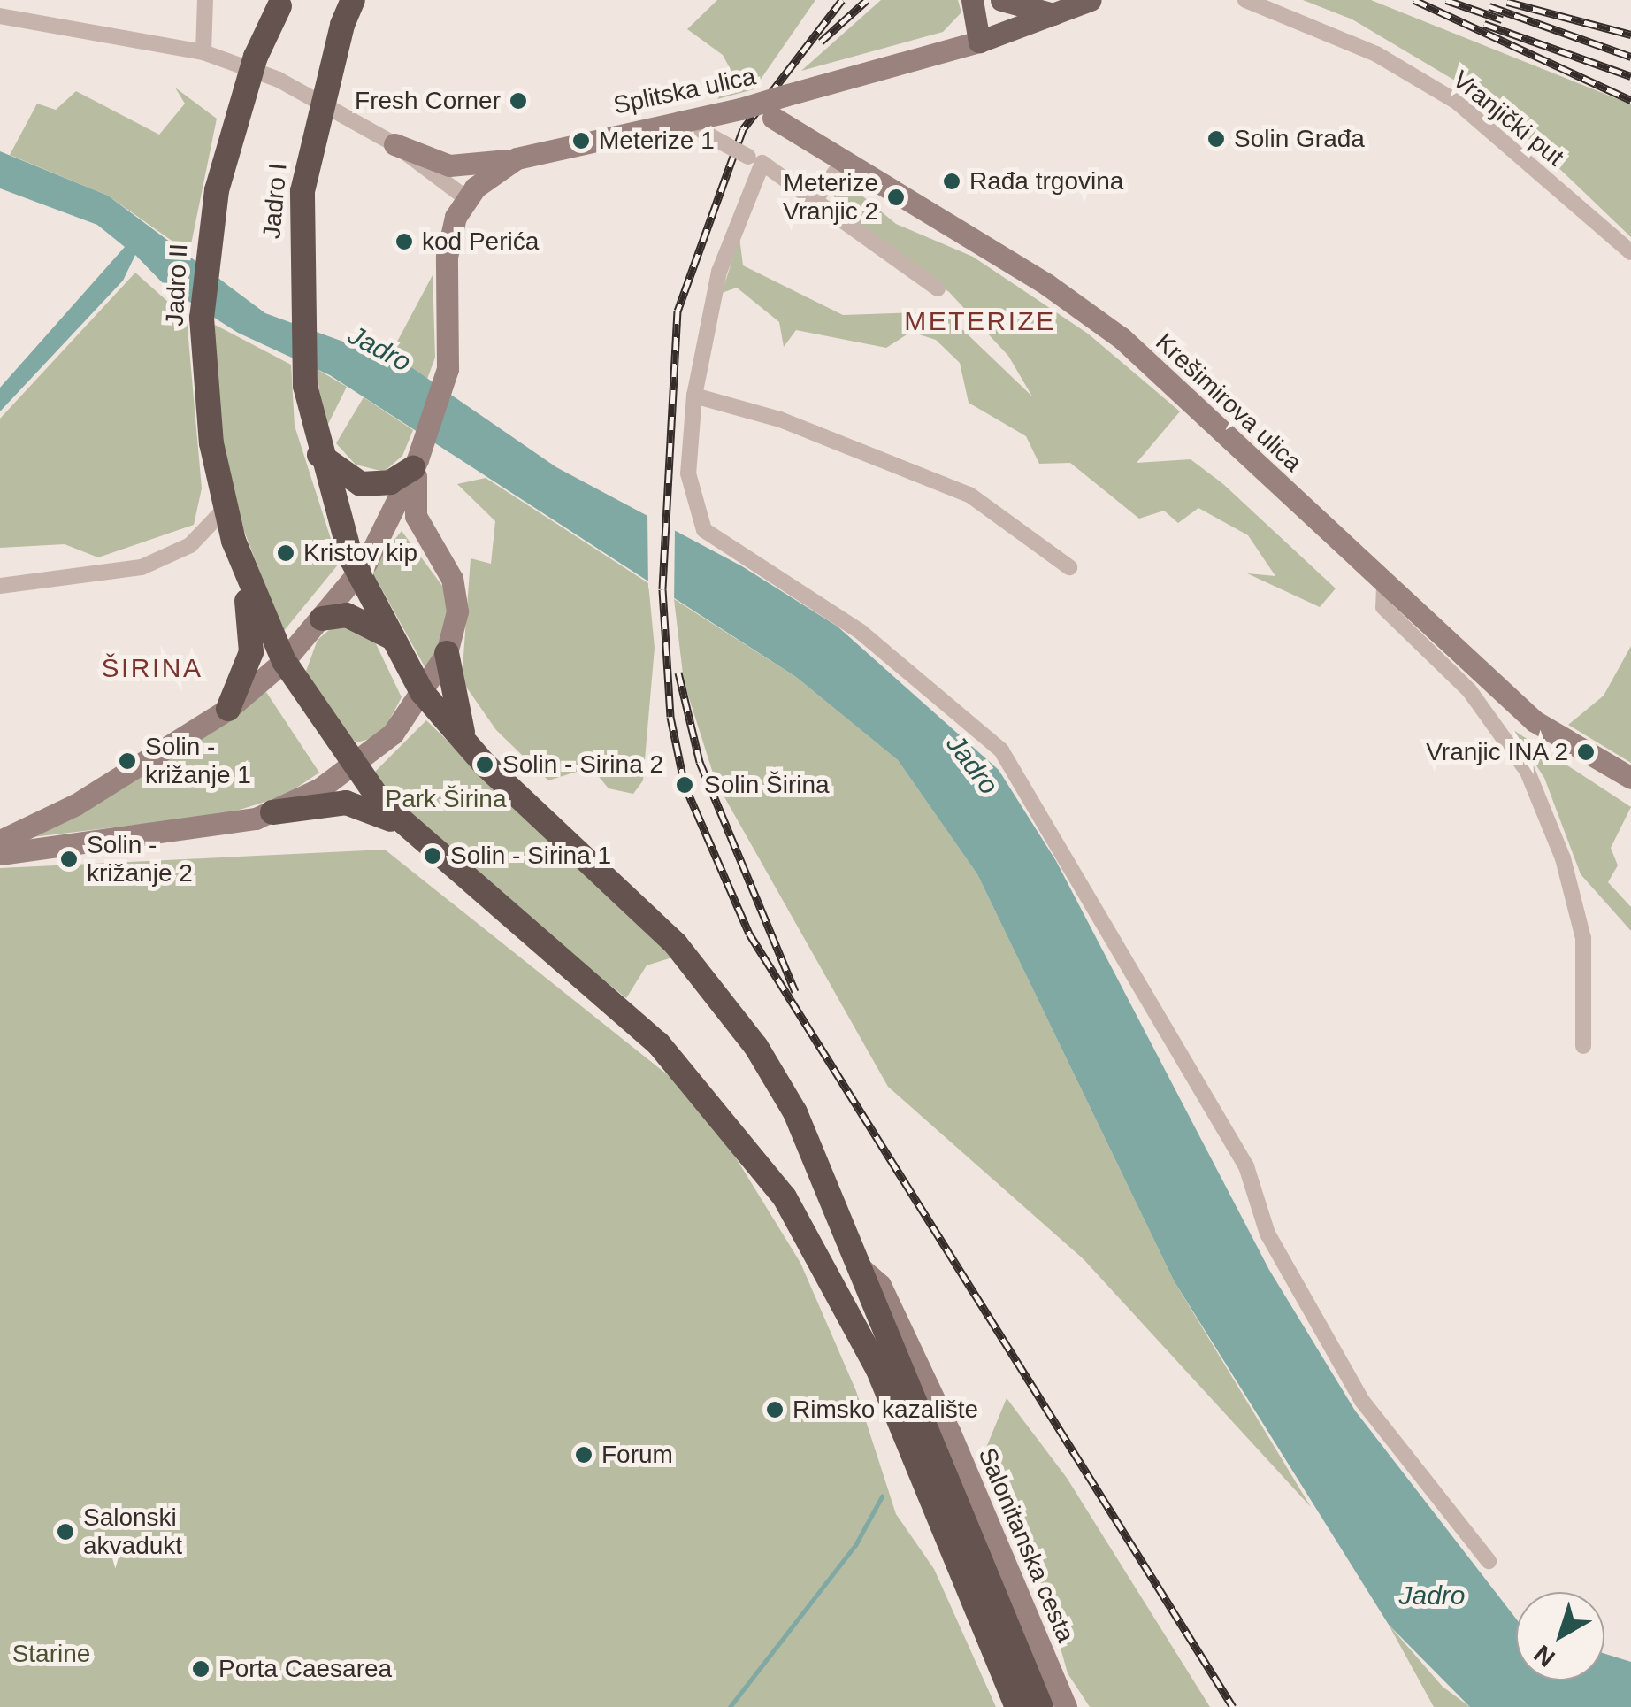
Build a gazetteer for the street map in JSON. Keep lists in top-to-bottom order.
{
  "streets": {
    "highway": ["Jadro I", "Jadro II"],
    "main road": ["Splitska ulica", "Krešimirova ulica", "Salonitanska cesta"],
    "street": ["Vranjički put"]
  },
  "crossings": [
    ["Splitska ulica", "Krešimirova ulica"],
    ["Jadro I", "Salonitanska cesta"]
  ],
  "districts": ["METERIZE", "ŠIRINA"],
  "water": ["Jadro"],
  "parks": ["Park Širina", "Starine"],
  "places": [
    "Fresh Corner",
    "Solin Građa",
    "Meterize 1",
    "Rađa trgovina",
    "Meterize Vranjic 2",
    "kod Perića",
    "Kristov kip",
    "Vranjic INA 2",
    "Solin - križanje 1",
    "Solin - Sirina 2",
    "Solin Širina",
    "Solin - Sirina 1",
    "Solin - križanje 2",
    "Rimsko kazalište",
    "Forum",
    "Salonski akvadukt",
    "Porta Caesarea"
  ],
  "north": "bottom left"
}
